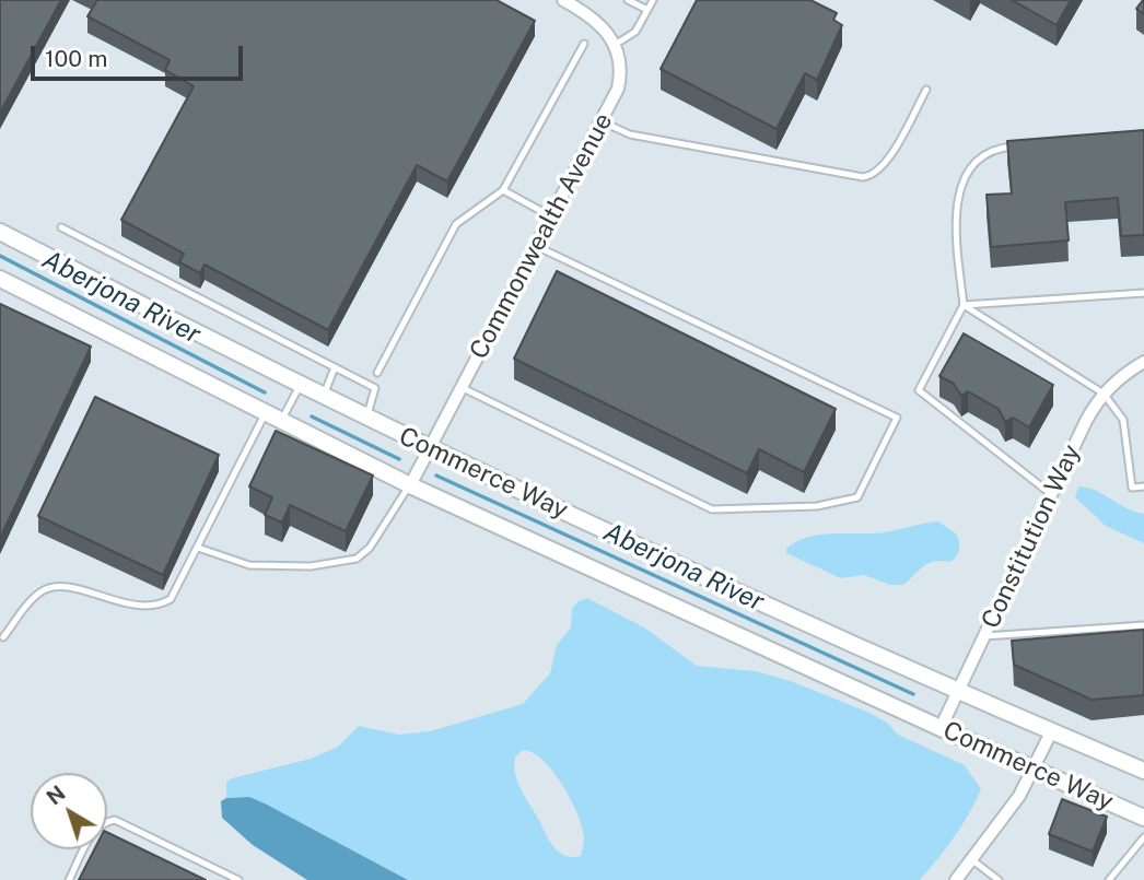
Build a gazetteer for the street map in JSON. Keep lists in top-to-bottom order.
{
  "streets": {
    "street": ["Commonwealth Avenue", "Commerce Way", "Constitution Way"]
  },
  "crossings": [
    ["Commonwealth Avenue", "Commerce Way"],
    ["Commerce Way", "Constitution Way"]
  ],
  "water": ["Aberjona River"],
  "scale_bar": "100 m",
  "north": "top left"
}
